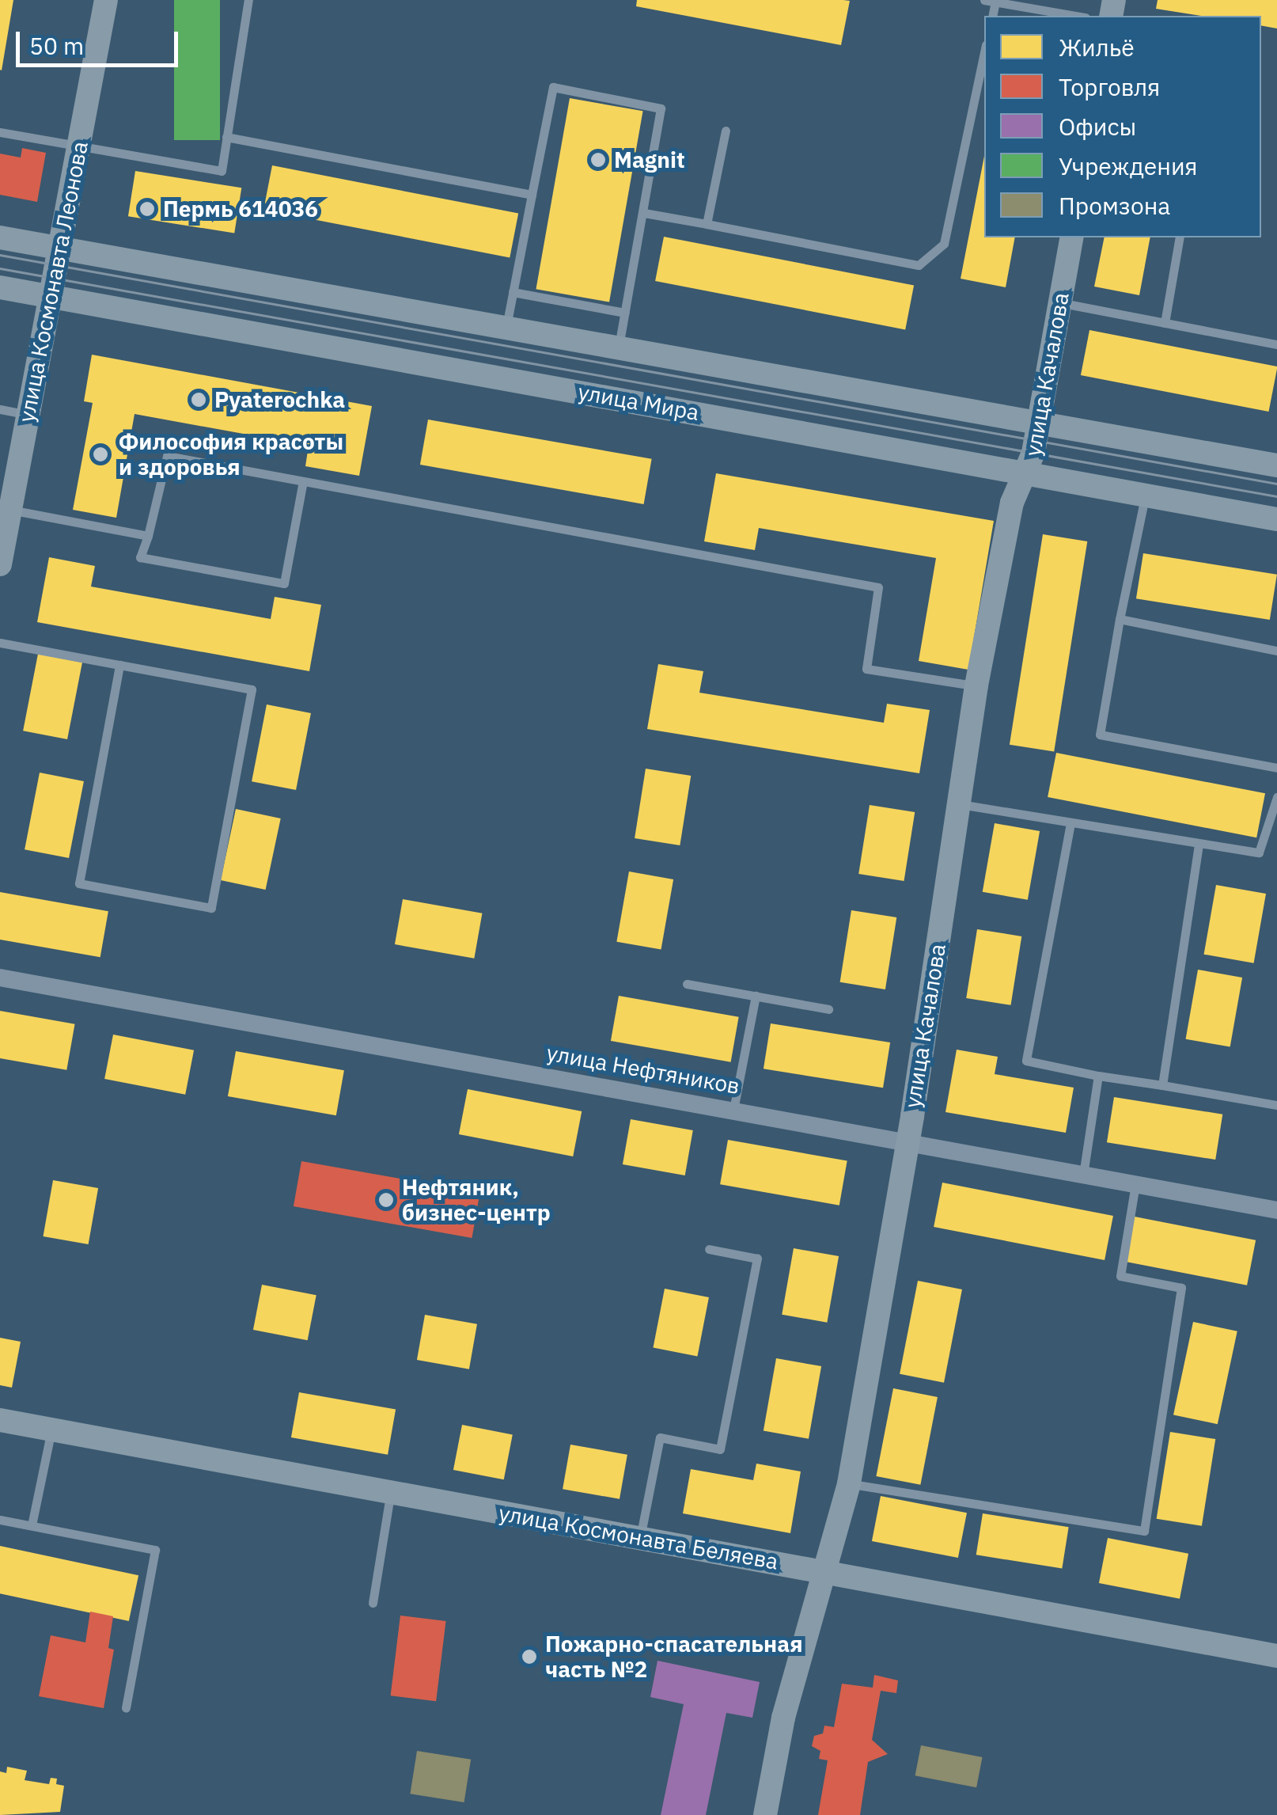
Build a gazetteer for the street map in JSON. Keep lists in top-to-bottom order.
{
  "streets": {
    "main road": [
      "улица Космонавта Леонова",
      "улица Качалова",
      "улица Мира",
      "улица Космонавта Беляева"
    ],
    "street": ["улица Нефтяников"]
  },
  "crossings": [
    ["улица Космонавта Леонова", "улица Мира"],
    ["улица Качалова", "улица Мира"],
    ["улица Качалова", "улица Нефтяников"],
    ["улица Качалова", "улица Космонавта Беляева"]
  ],
  "places": [
    "Magnit",
    "Пермь 614036",
    "Pyaterochka",
    "Философия красоты и здоровья",
    "Нефтяник, бизнес-центр",
    "Пожарно-спасательная часть №2"
  ],
  "legend": [
    "Жильё",
    "Торговля",
    "Офисы",
    "Учреждения",
    "Промзона"
  ],
  "scale_bar": "50 m"
}
